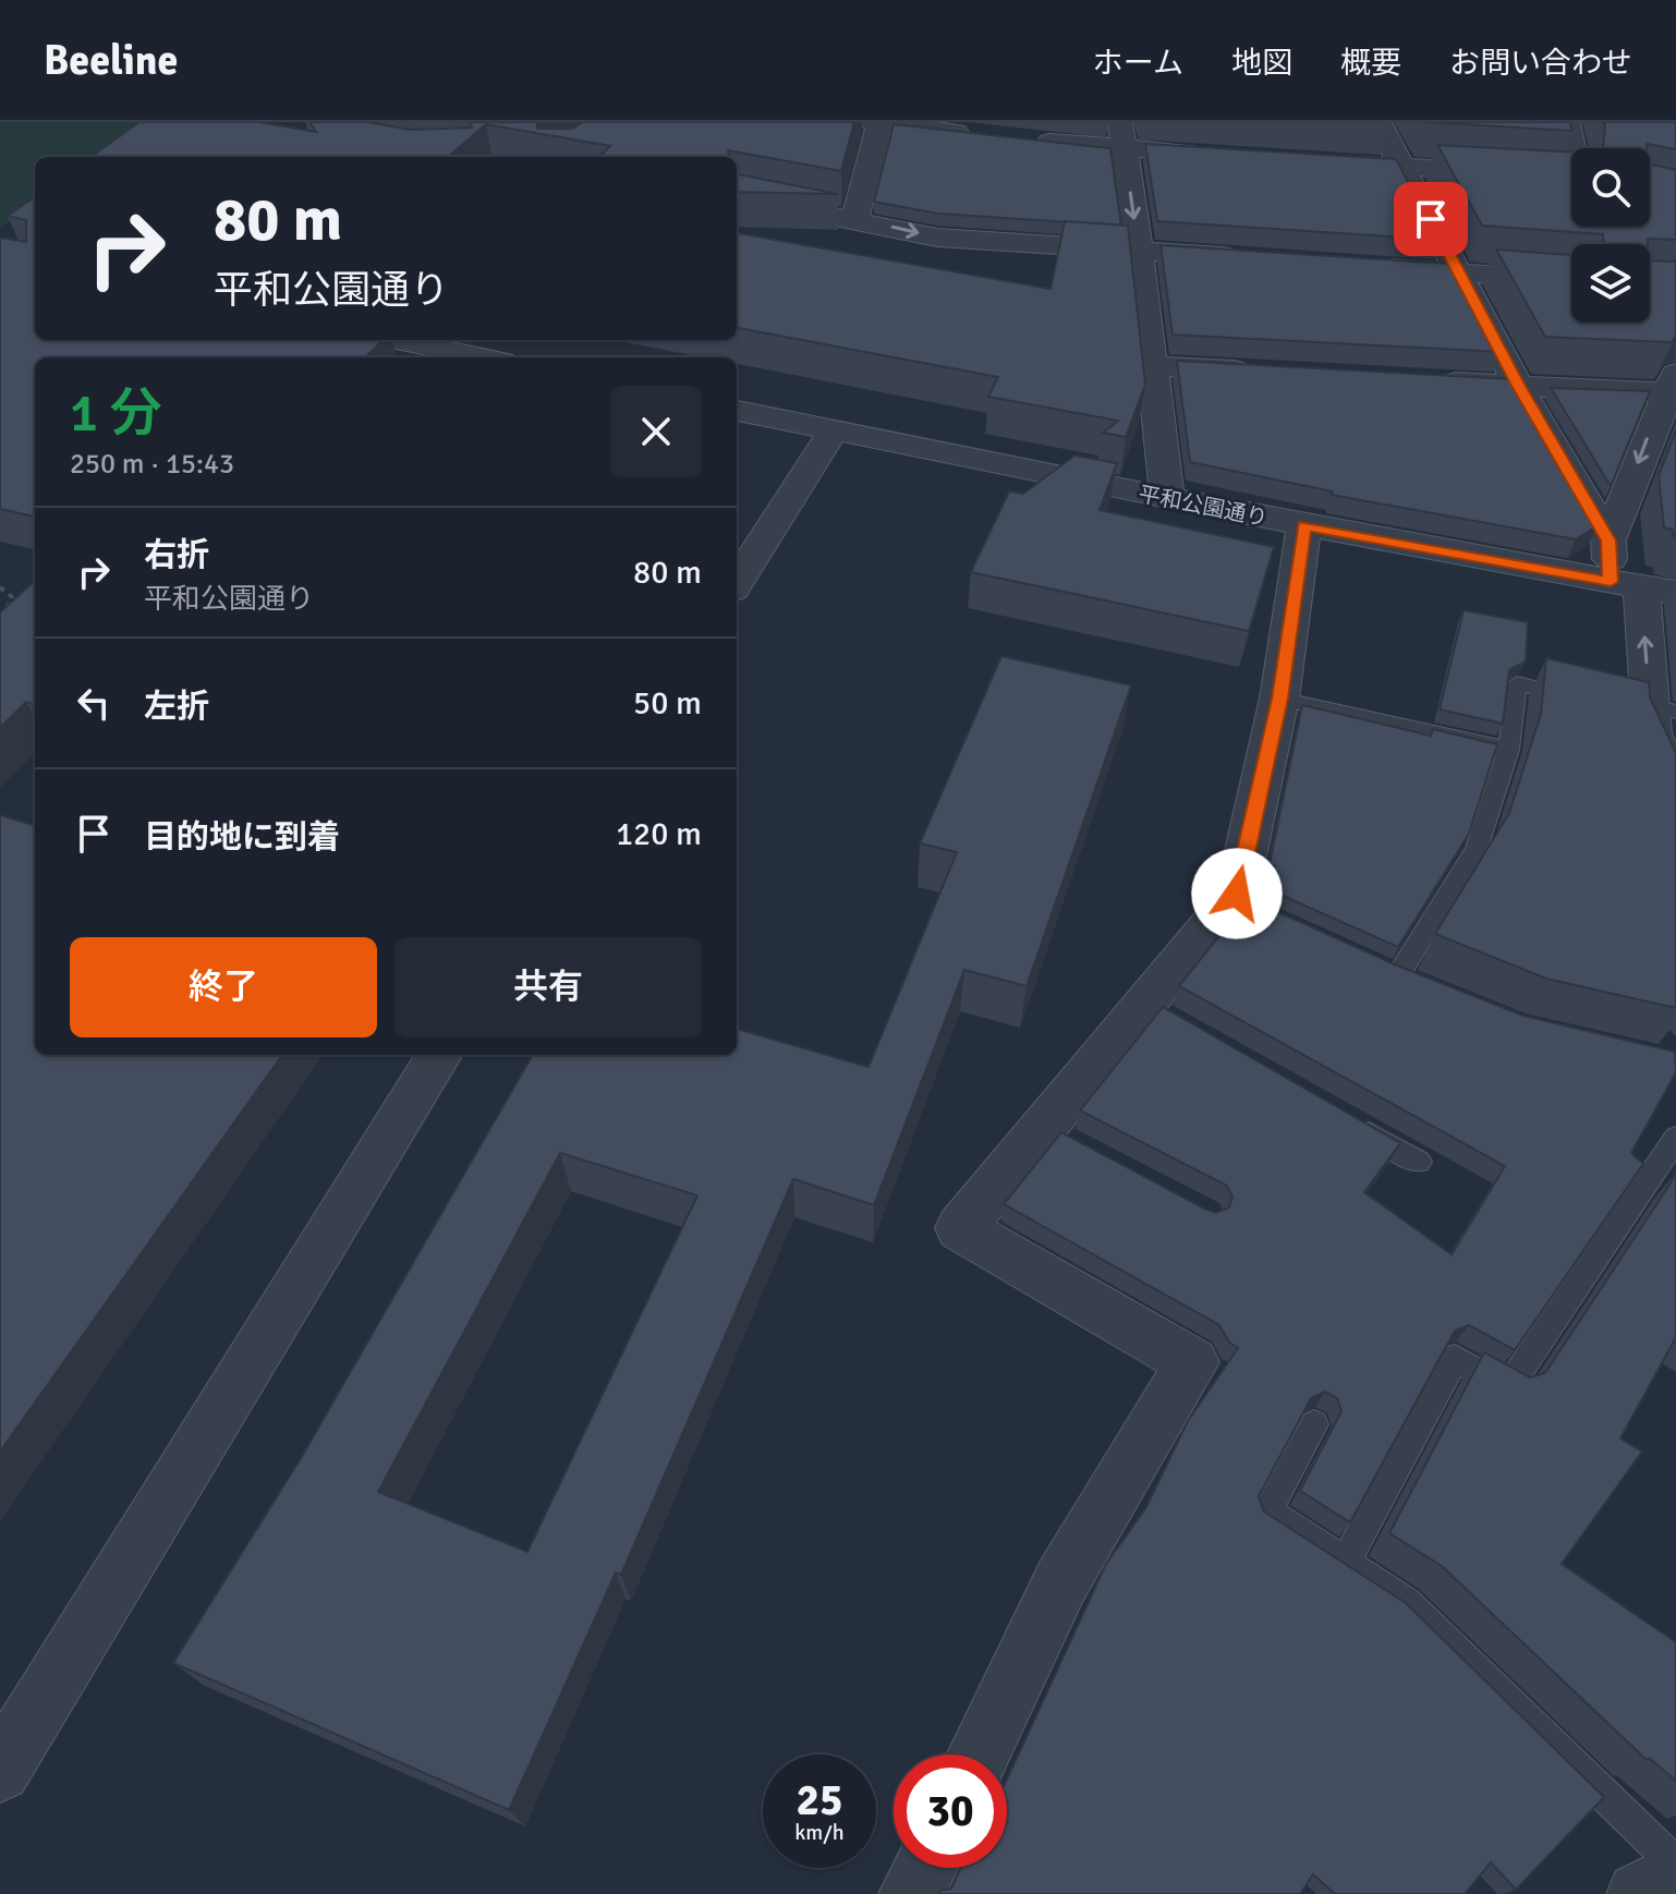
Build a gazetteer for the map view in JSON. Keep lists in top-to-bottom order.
{
  "streets": {
    "street": ["平和公園通り"]
  },
  "page": {
    "header": "Beeline",
    "nav": [
      "ホーム",
      "地図",
      "概要",
      "お問い合わせ"
    ],
    "turn": ["80 m", "平和公園通り"],
    "heading": ["1 分", "250 m · 15:43"],
    "list": [
      {
        "name": "右折",
        "note": "平和公園通り",
        "value": "80 m"
      },
      {
        "name": "左折",
        "value": "50 m"
      },
      {
        "name": "目的地に到着",
        "value": "120 m"
      }
    ],
    "buttons": ["終了", "共有"],
    "speed": "25 km/h",
    "limit": "30"
  }
}
